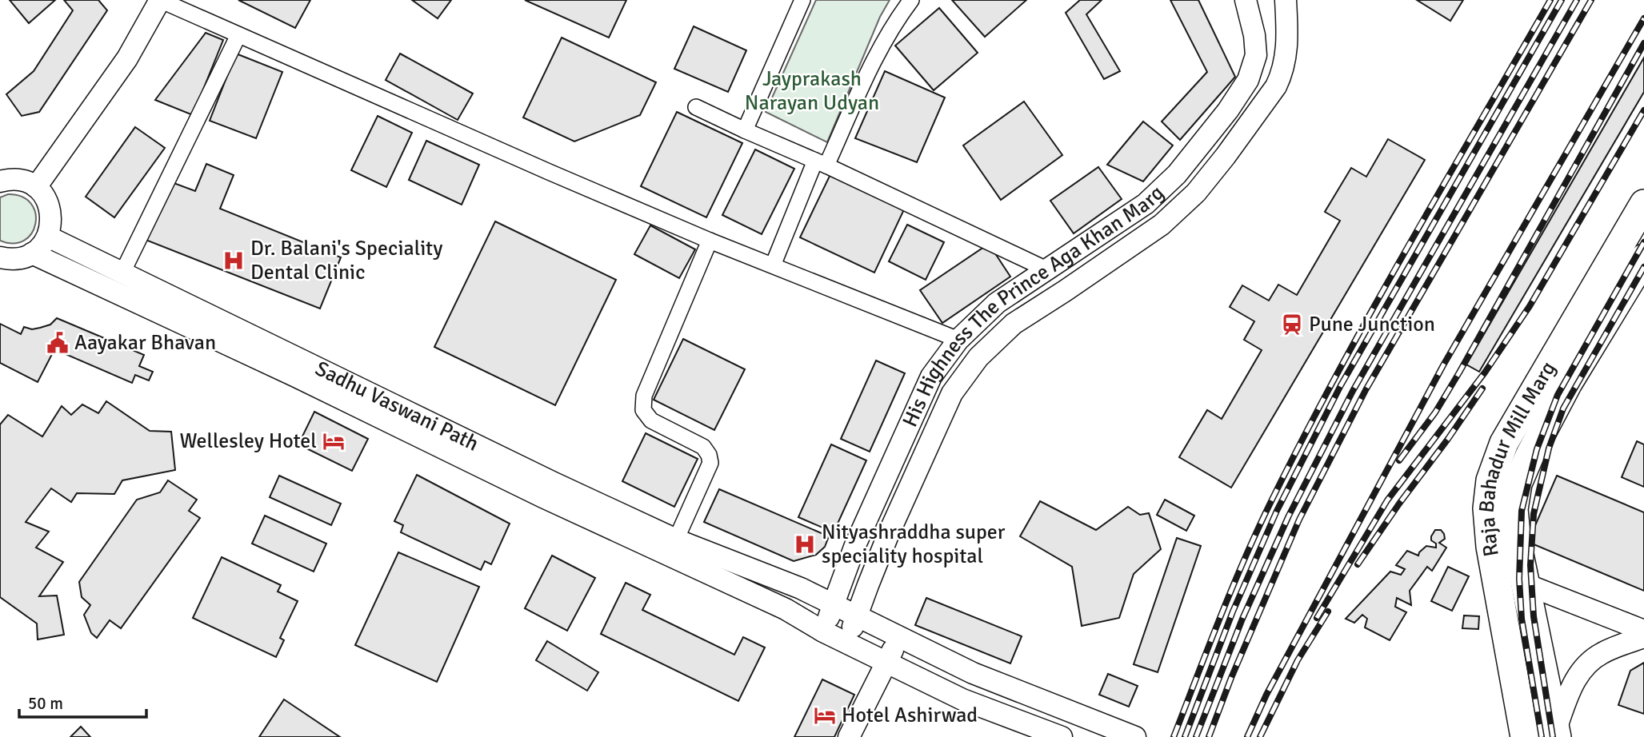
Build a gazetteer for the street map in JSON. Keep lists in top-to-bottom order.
{
  "streets": {
    "highway": ["Raja Bahadur Mill Marg"],
    "main road": ["His Highness The Prince Aga Khan Marg", "Sadhu Vaswani Path"]
  },
  "crossings": [
    ["His Highness The Prince Aga Khan Marg", "Sadhu Vaswani Path"]
  ],
  "parks": ["Jayprakash Narayan Udyan"],
  "places": {
    "hospital": ["Dr. Balani's Speciality Dental Clinic", "Nityashraddha super speciality hospital"],
    "station": ["Pune Junction"],
    "public building": ["Aayakar Bhavan"],
    "hotel": ["Wellesley Hotel", "Hotel Ashirwad"]
  },
  "scale_bar": "50 m"
}
